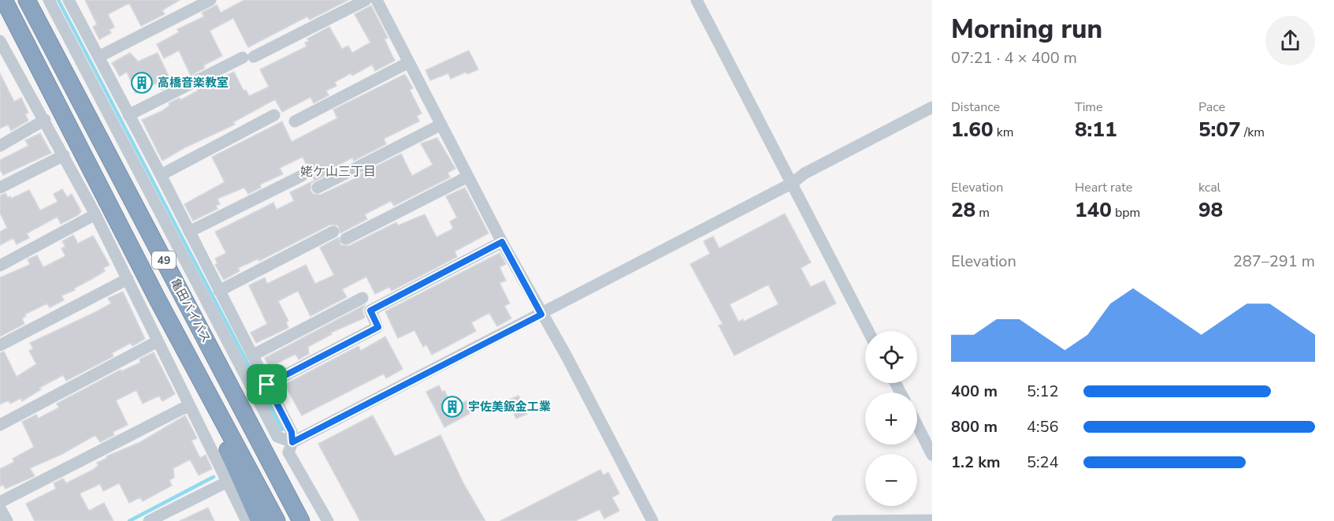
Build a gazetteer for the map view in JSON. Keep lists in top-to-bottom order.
{
  "streets": {
    "highway": ["49", "亀田バイパス"]
  },
  "districts": ["姥ケ山三丁目"],
  "places": {
    "building": ["高橋音楽教室", "宇佐美鈑金工業"]
  },
  "page": {
    "heading": ["Morning run", "07:21 · 4 × 400 m"],
    "stats": [
      ["Distance", "1.60 km"],
      ["Time", "8:11"],
      ["Pace", "5:07 /km"],
      ["Elevation", "28 m"],
      ["Heart rate", "140 bpm"],
      ["kcal", "98"]
    ],
    "chart": ["Elevation", "287–291 m"],
    "map_buttons": ["+", "−"],
    "list": [
      {
        "name": "400 m",
        "note": "5:12"
      },
      {
        "name": "800 m",
        "note": "4:56"
      },
      {
        "name": "1.2 km",
        "note": "5:24"
      }
    ]
  }
}
